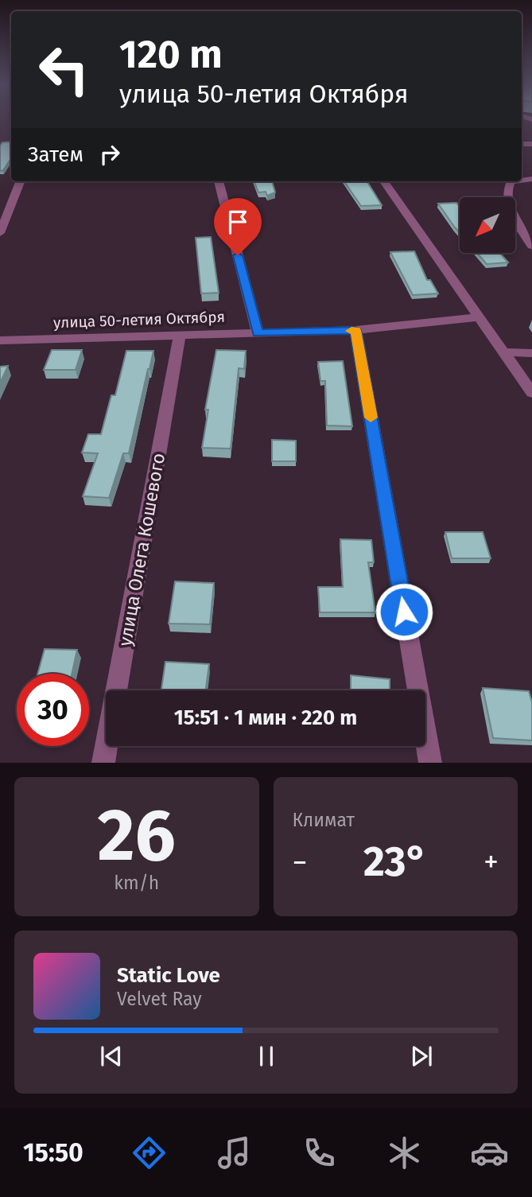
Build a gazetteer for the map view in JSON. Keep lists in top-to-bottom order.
{
  "streets": {
    "street": ["улица 50-летия Октября", "улица Олега Кошевого"]
  },
  "crossings": [
    ["улица 50-летия Октября", "улица Олега Кошевого"]
  ],
  "north": "bottom left",
  "page": {
    "turn": ["120 m", "улица 50-летия Октября"],
    "then": "Затем",
    "limit": "30",
    "trip": "15:51 · 1 мин · 220 m",
    "tile": [
      ["26", "km/h"],
      "Климат"
    ],
    "heat": ["−", "23°", "+"],
    "song": ["Static Love", "Velvet Ray"],
    "tabs": "15:50"
  }
}
